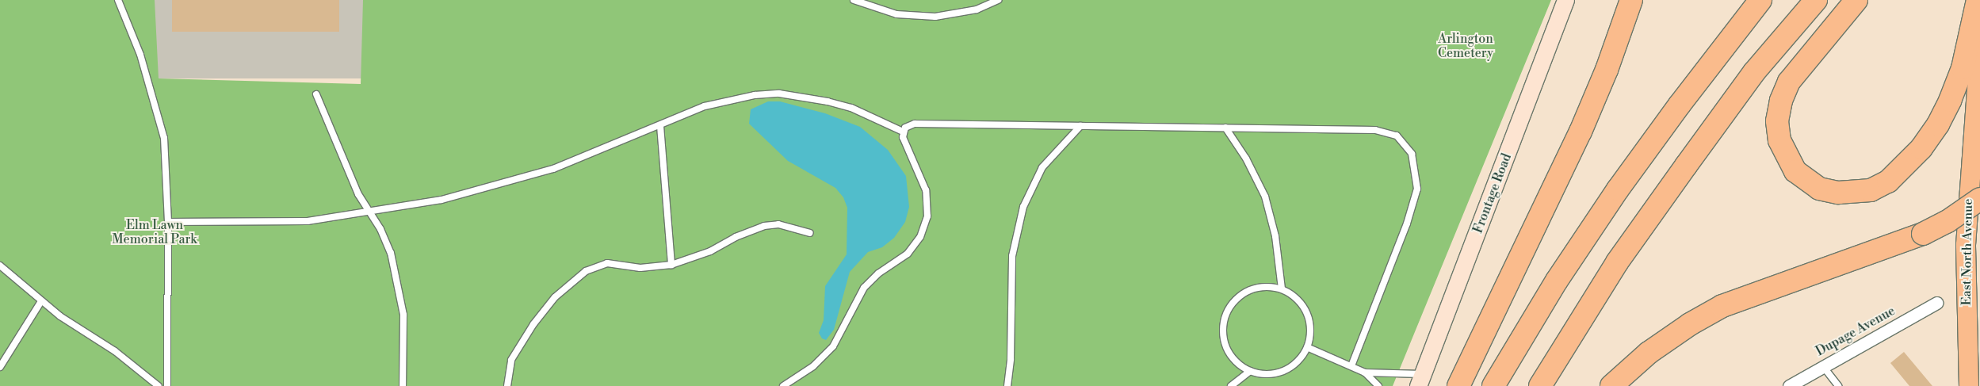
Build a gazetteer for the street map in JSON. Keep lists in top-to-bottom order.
{
  "streets": {
    "main road": ["East North Avenue"],
    "street": ["Frontage Road", "Dupage Avenue"]
  },
  "parks": ["Arlington Cemetery", "Elm Lawn Memorial Park"]
}
